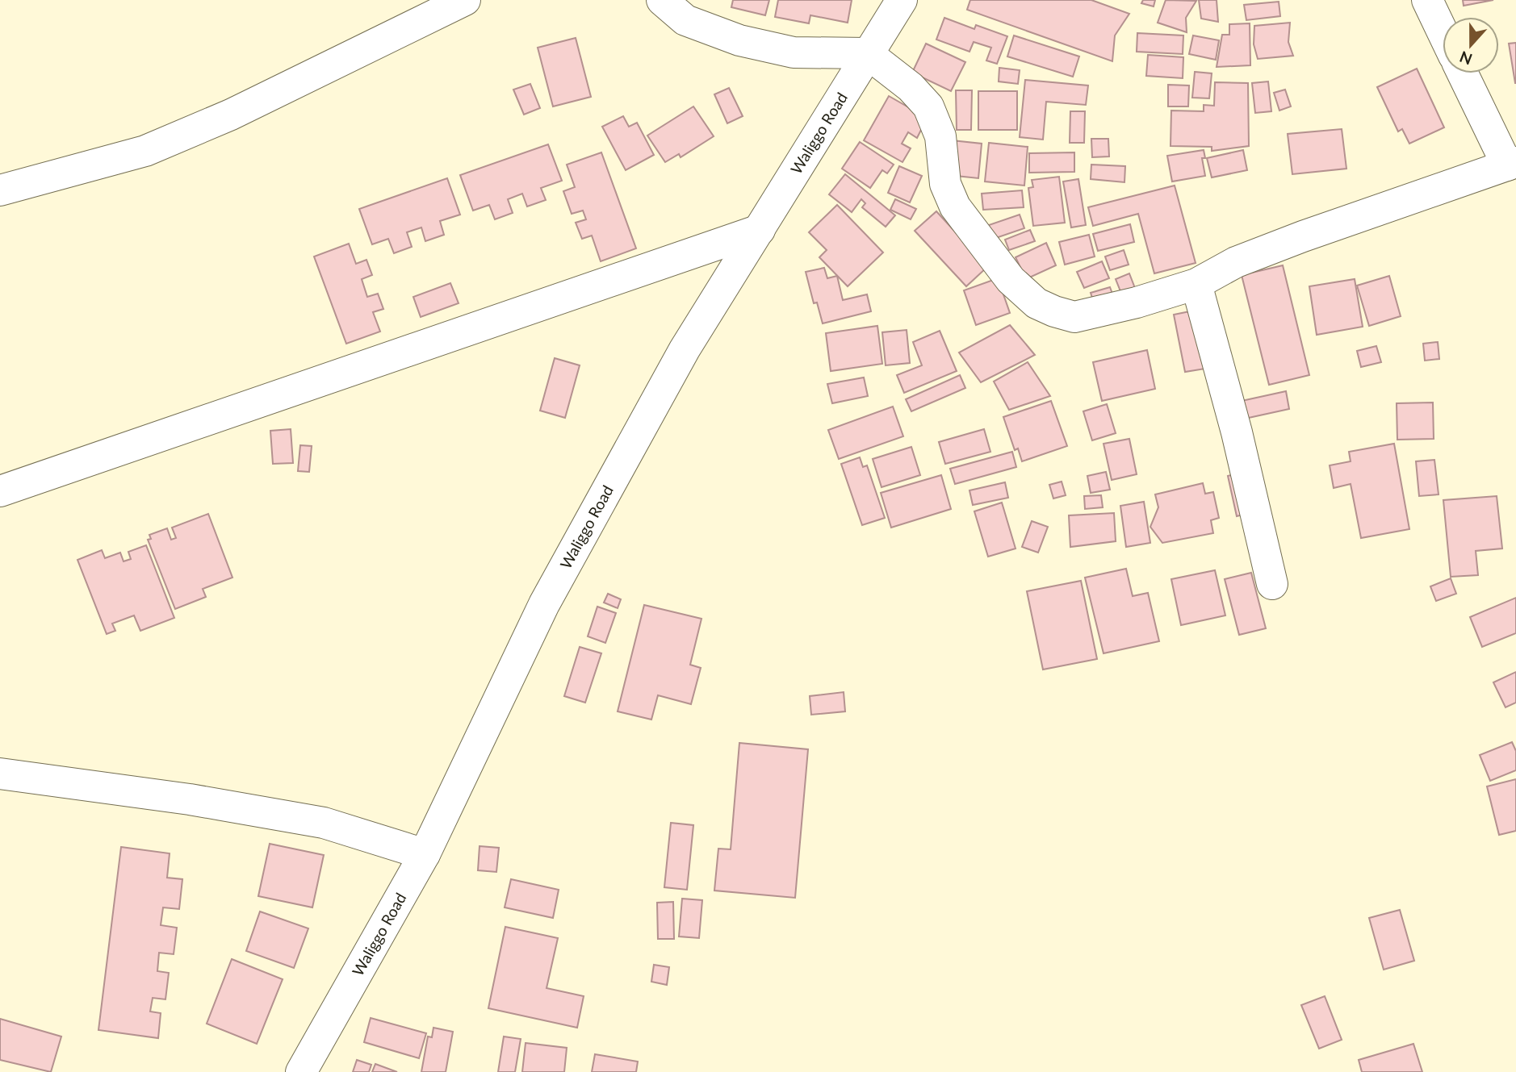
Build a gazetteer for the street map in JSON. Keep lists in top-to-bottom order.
{
  "streets": {
    "street": ["Waliggo Road"]
  },
  "north": "bottom"
}
